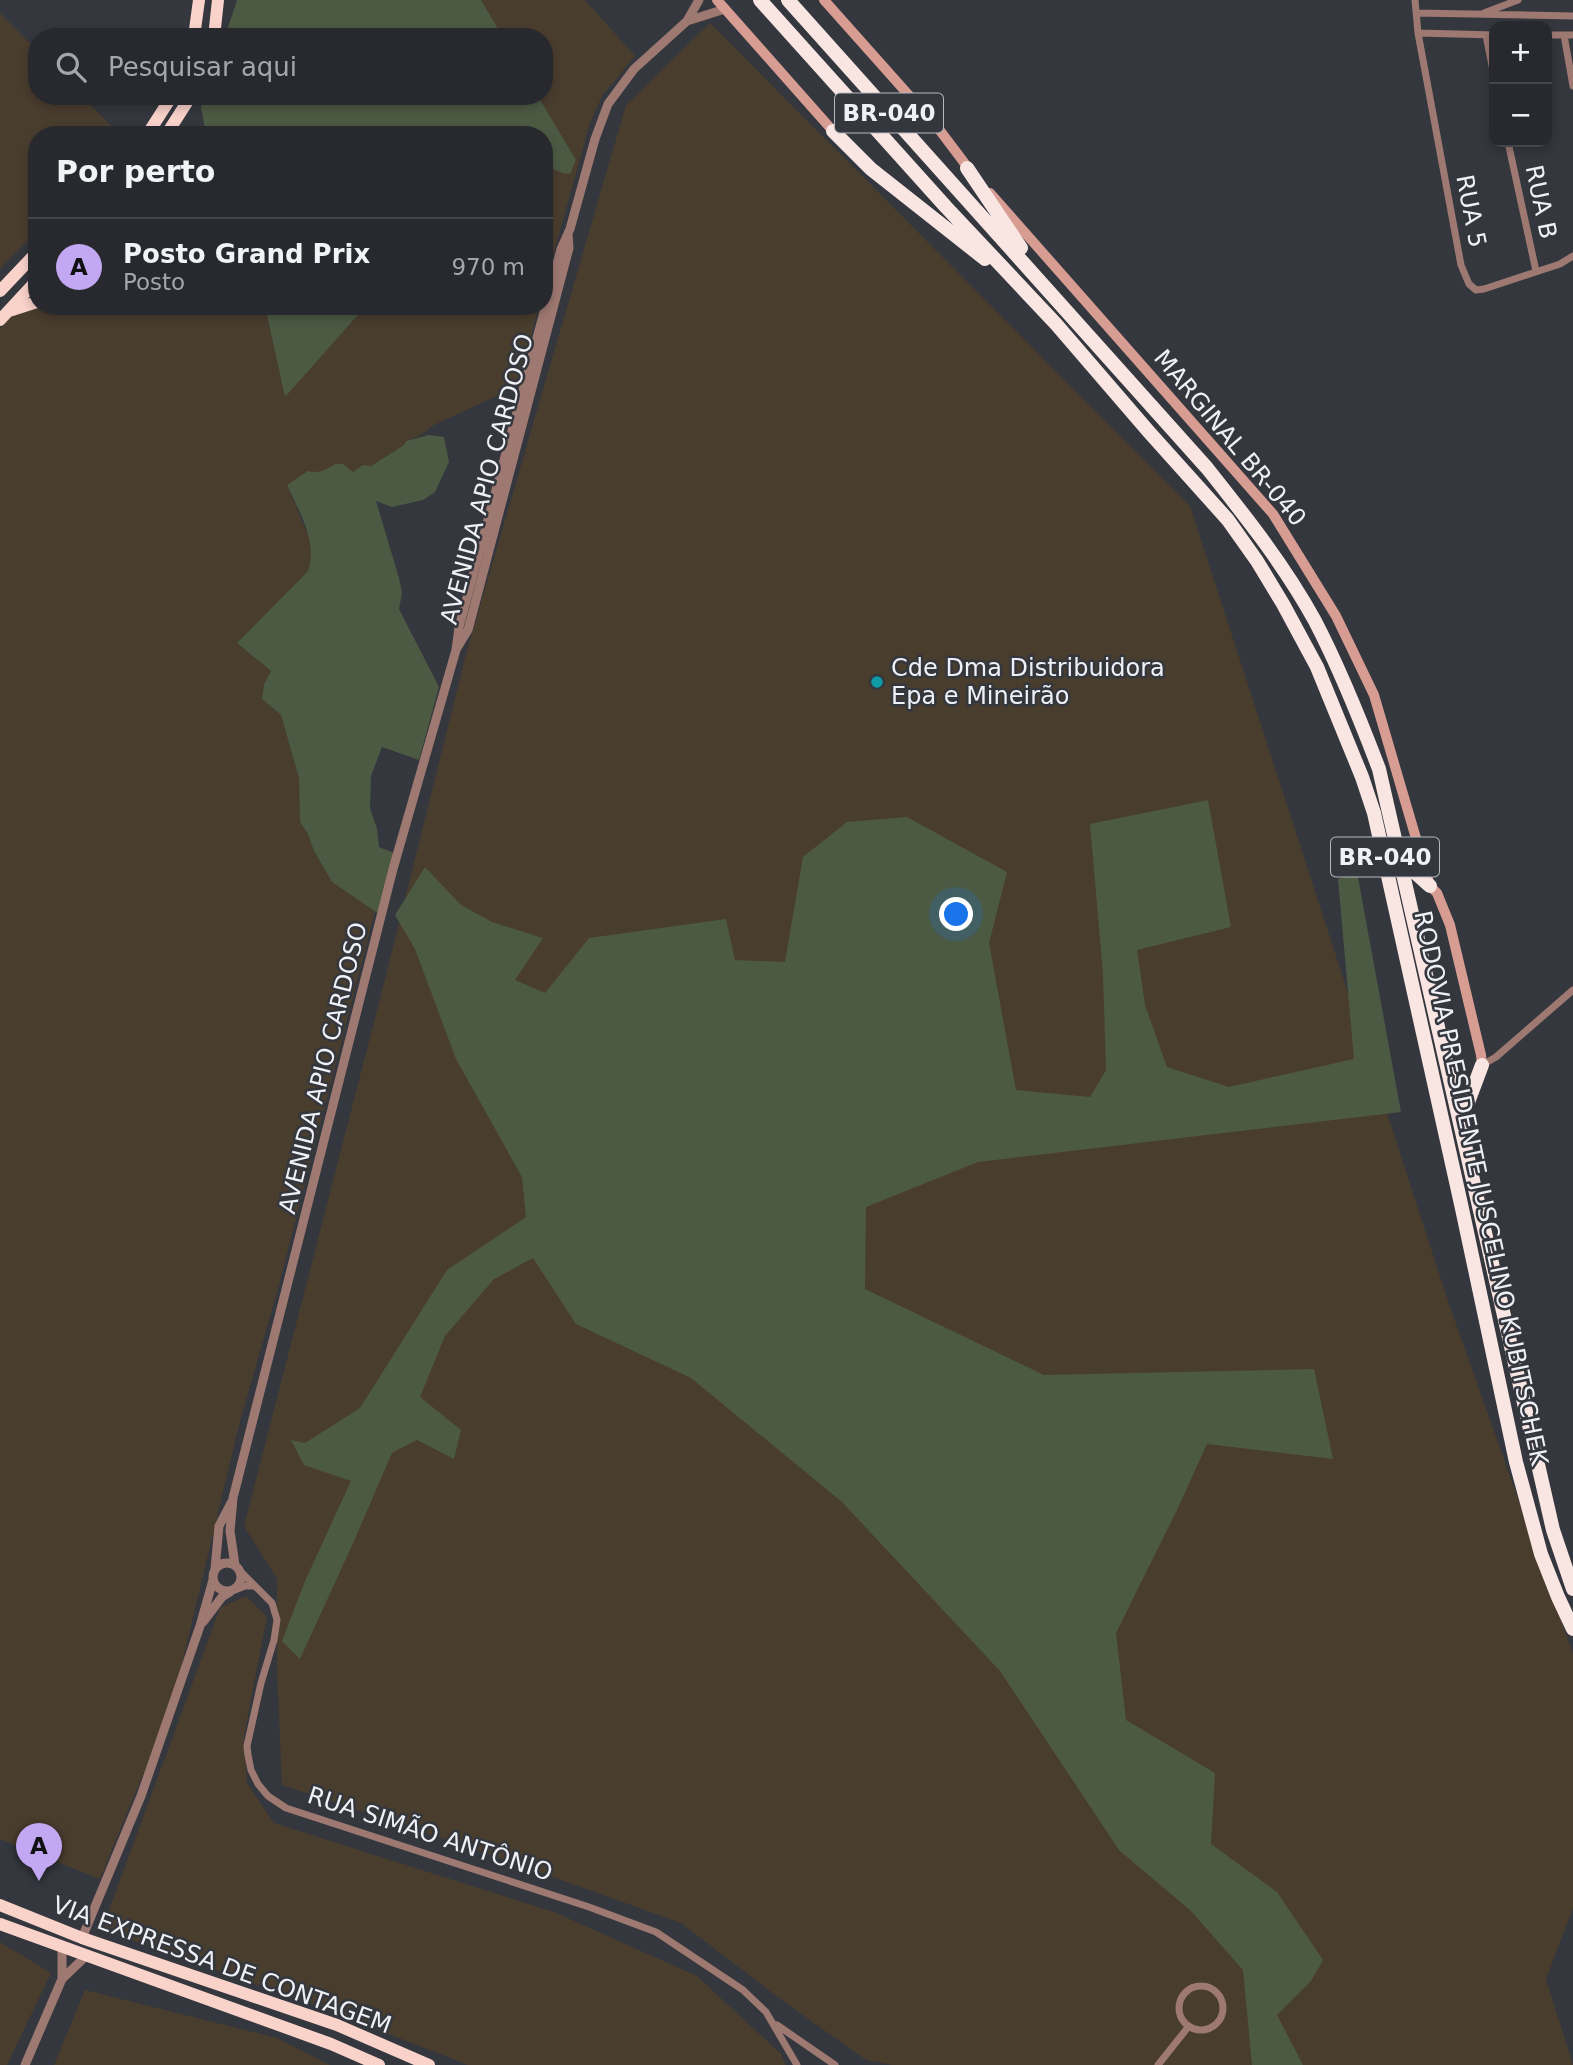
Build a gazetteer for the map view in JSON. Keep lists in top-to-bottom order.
{
  "streets": {
    "highway": ["BR-040", "RODOVIA PRESIDENTE JUSCELINO KUBITSCHEK", "VIA EXPRESSA DE CONTAGEM"],
    "main road": ["MARGINAL BR-040"],
    "street": [
      "RUA B",
      "RUA 5",
      "AVENIDA APIO CARDOSO",
      "RUA SIMÃO ANTÔNIO"
    ]
  },
  "crossings": [
    ["RUA B", "RUA 5"],
    ["AVENIDA APIO CARDOSO", "RUA SIMÃO ANTÔNIO"]
  ],
  "places": ["Cde Dma Distribuidora Epa e Mineirão"],
  "page": {
    "map_buttons": ["+", "−"],
    "search": "Pesquisar aqui",
    "heading": "Por perto",
    "list": [
      {
        "mark": "A",
        "name": "Posto Grand Prix",
        "note": "Posto",
        "value": "970 m"
      }
    ],
    "pins": "A"
  }
}
